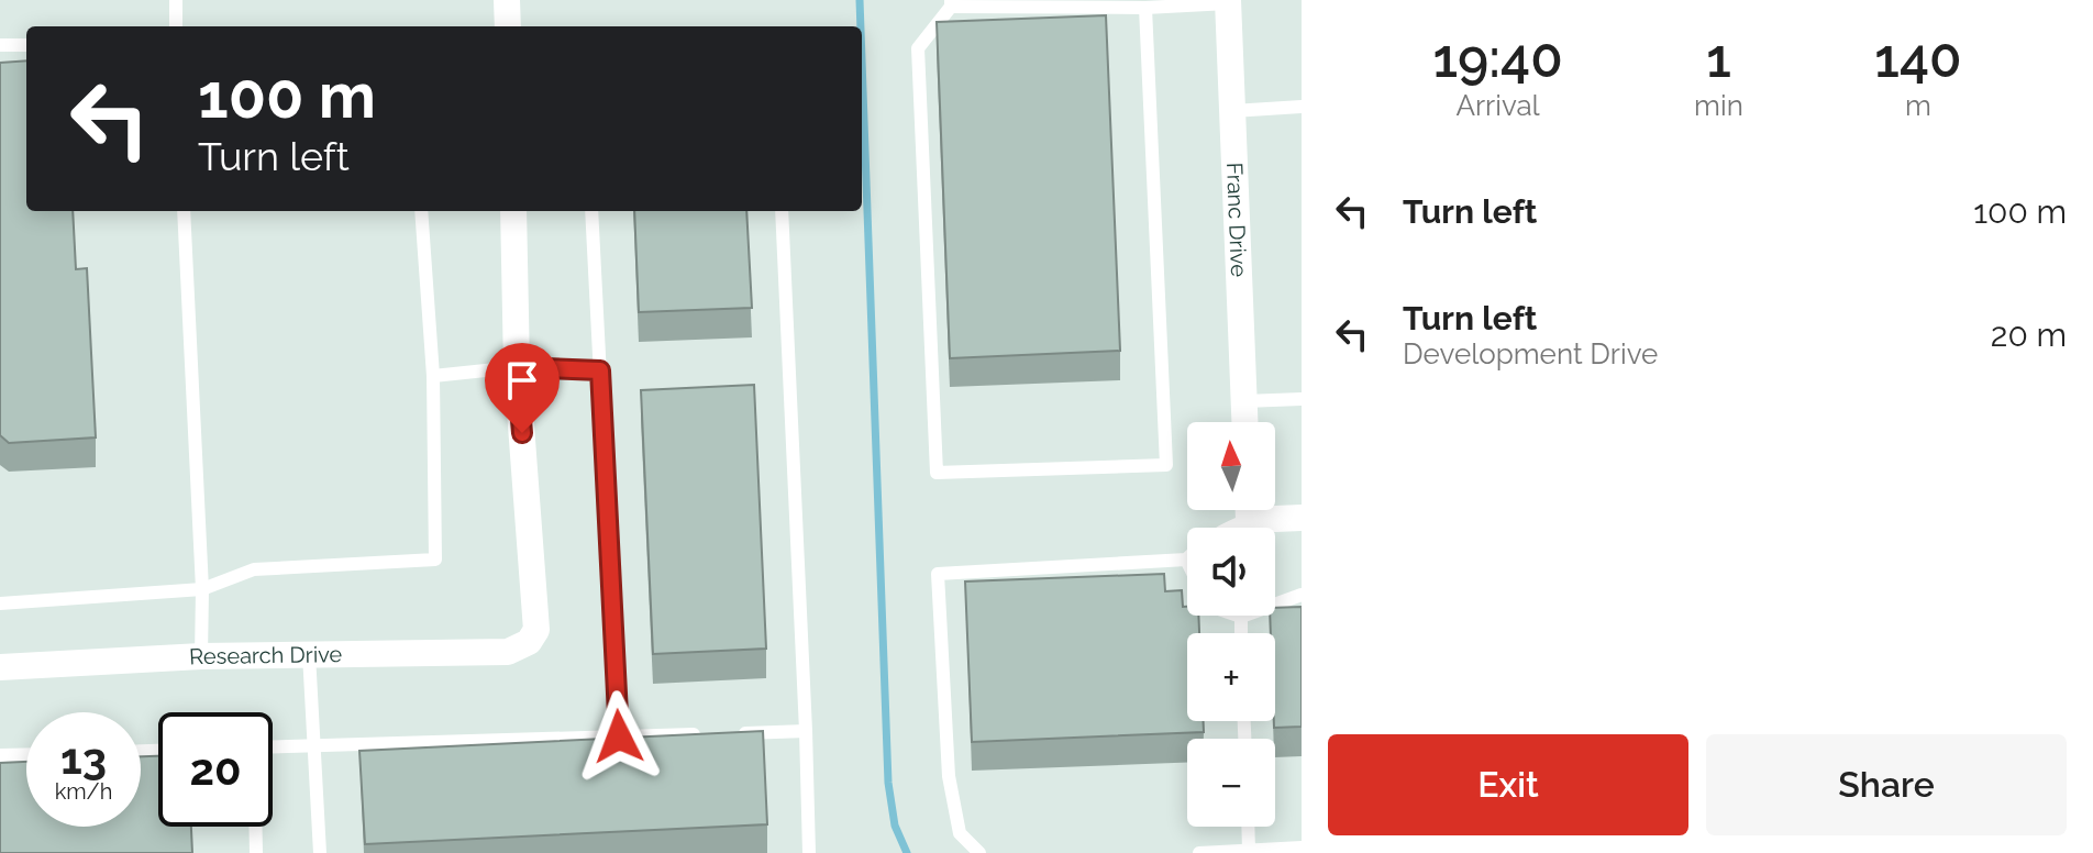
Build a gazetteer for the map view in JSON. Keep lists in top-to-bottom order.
{
  "streets": {
    "street": ["Franc Drive", "Research Drive"]
  },
  "north": "top",
  "page": {
    "eta": [
      "19:40",
      "Arrival",
      "1",
      "min",
      "140",
      "m"
    ],
    "turn": ["100 m", "Turn left"],
    "list": [
      {
        "name": "Turn left",
        "value": "100 m"
      },
      {
        "name": "Turn left",
        "note": "Development Drive",
        "value": "20 m"
      }
    ],
    "map_buttons": ["+", "−"],
    "speed": "13 km/h",
    "limit": "20",
    "buttons": ["Exit", "Share"]
  }
}
